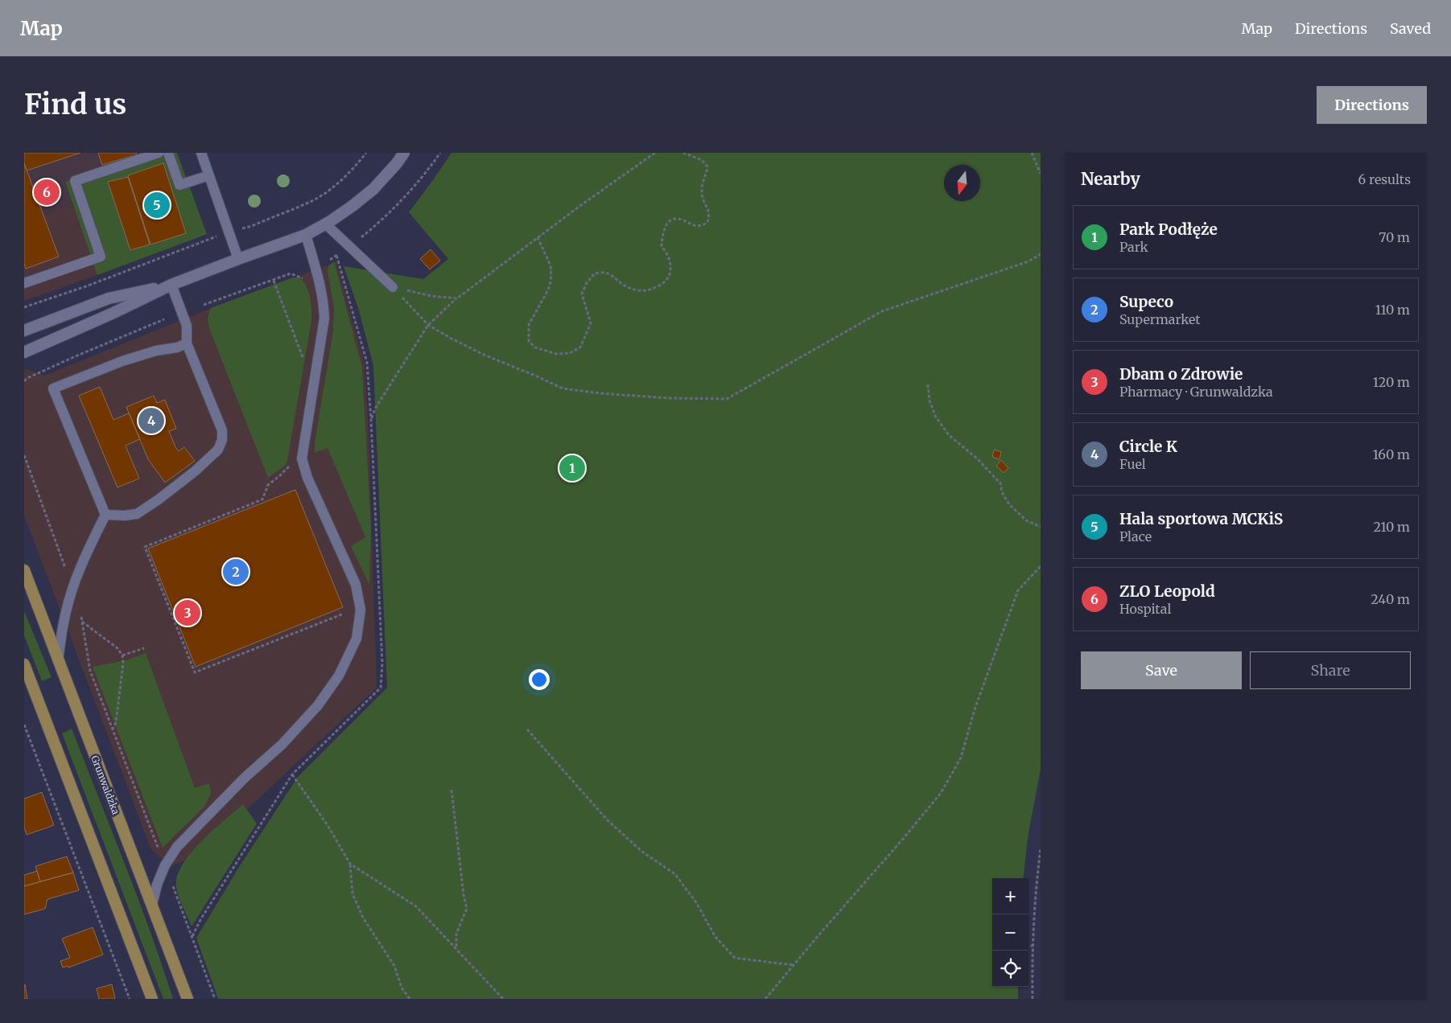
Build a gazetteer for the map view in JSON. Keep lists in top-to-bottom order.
{
  "streets": {
    "main road": ["Grunwaldzka"]
  },
  "north": "bottom",
  "page": {
    "header": "Map",
    "nav": ["Map", "Directions", "Saved"],
    "buttons": [
      "Directions",
      ["Save", "Share"]
    ],
    "title": "Find us",
    "heading": ["Nearby", "6 results"],
    "pins": [
      "6",
      "5",
      "4",
      "1",
      "2",
      "3"
    ],
    "list": [
      {
        "mark": "1",
        "name": "Park Podłęże",
        "note": "Park",
        "value": "70 m"
      },
      {
        "mark": "2",
        "name": "Supeco",
        "note": "Supermarket",
        "value": "110 m"
      },
      {
        "mark": "3",
        "name": "Dbam o Zdrowie",
        "note": "Pharmacy · Grunwaldzka",
        "value": "120 m"
      },
      {
        "mark": "4",
        "name": "Circle K",
        "note": "Fuel",
        "value": "160 m"
      },
      {
        "mark": "5",
        "name": "Hala sportowa MCKiS",
        "note": "Place",
        "value": "210 m"
      },
      {
        "mark": "6",
        "name": "ZLO Leopold",
        "note": "Hospital",
        "value": "240 m"
      }
    ],
    "map_buttons": ["+", "−"]
  }
}
